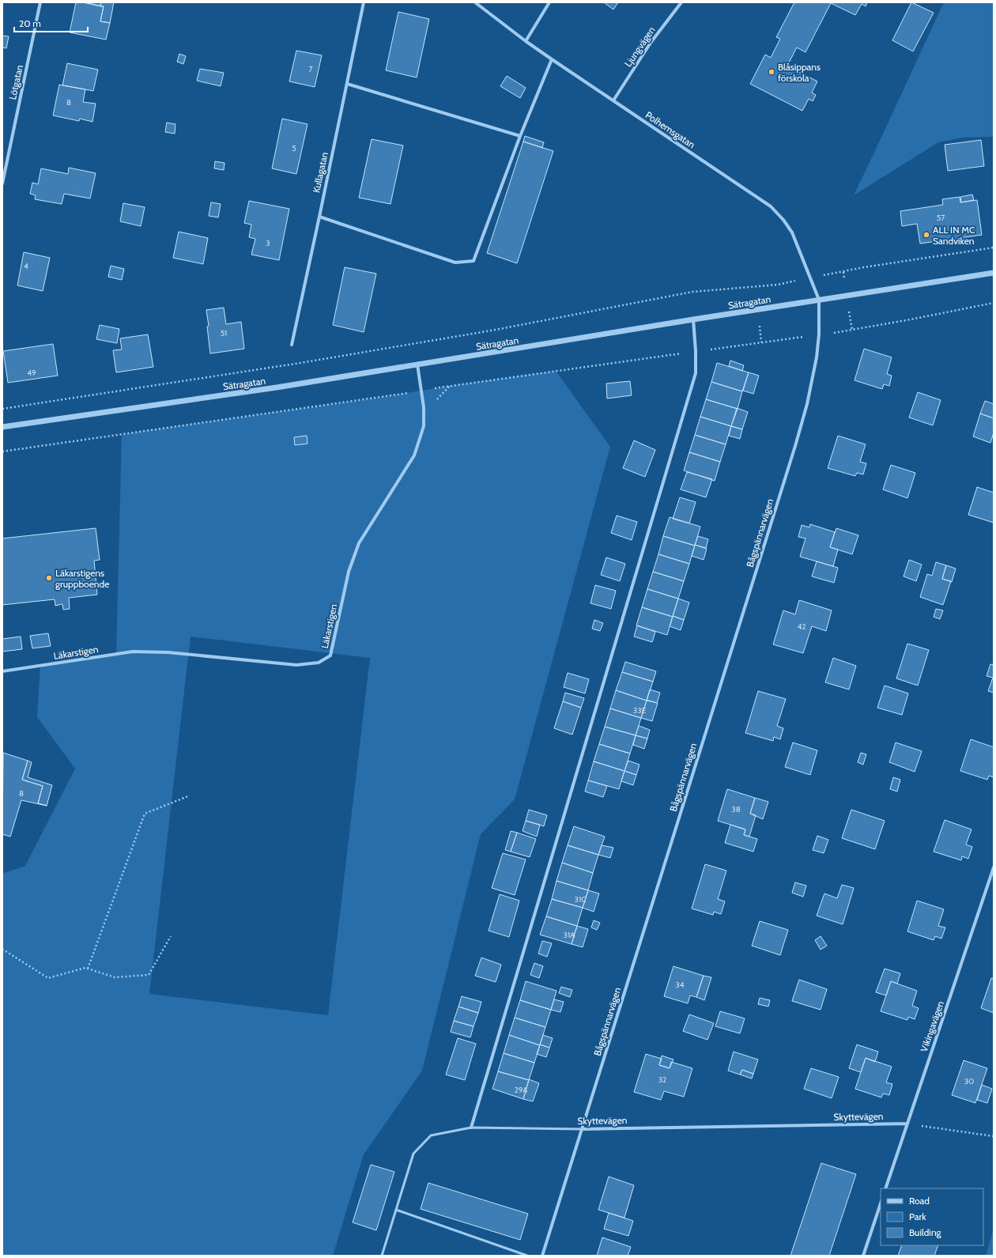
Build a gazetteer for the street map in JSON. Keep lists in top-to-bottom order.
{
  "streets": {
    "street": [
      "Ljungvägen",
      "Lötgatan",
      "Polhemsgatan",
      "Kullagatan",
      "Sätragatan",
      "Bågspännarvägen",
      "Läkarstigen",
      "Vikingavägen",
      "Skyttevägen"
    ]
  },
  "crossings": [
    ["Ljungvägen", "Polhemsgatan"],
    ["Polhemsgatan", "Sätragatan"],
    ["Polhemsgatan", "Bågspännarvägen"],
    ["Sätragatan", "Bågspännarvägen"],
    ["Sätragatan", "Läkarstigen"],
    ["Bågspännarvägen", "Skyttevägen"],
    ["Vikingavägen", "Skyttevägen"]
  ],
  "places": ["Blåsippans förskola", "ALL IN MC Sandviken", "Läkarstigens gruppboende"],
  "house_numbers": [
    "7",
    "8",
    "5",
    "57",
    "3",
    "4",
    "51",
    "49",
    "42",
    "33E",
    "8",
    "38",
    "31C",
    "31A",
    "34",
    "32",
    "30",
    "29A"
  ],
  "legend": ["Road", "Park", "Building"],
  "scale_bar": "20 m"
}
